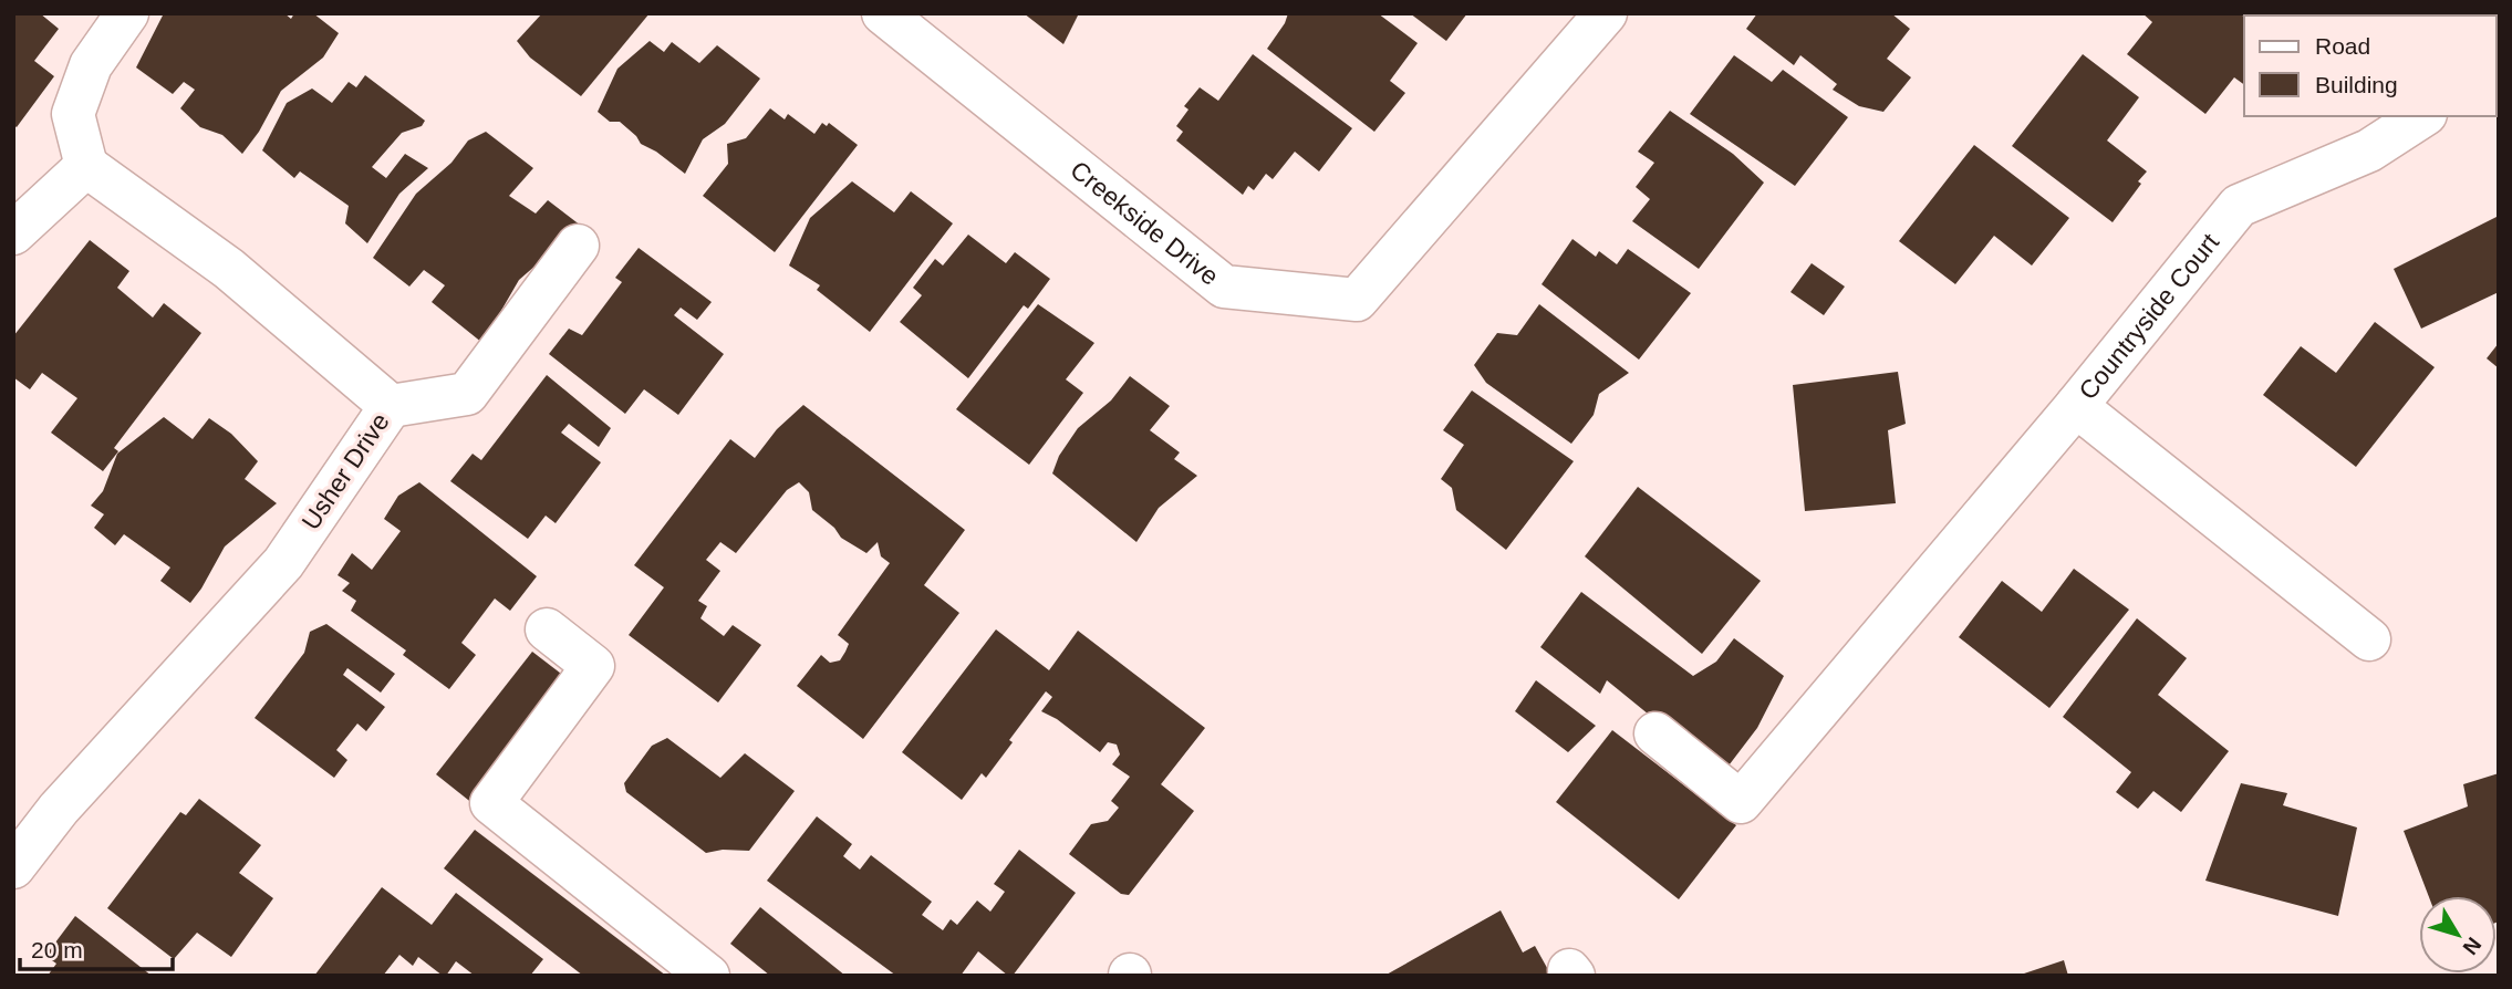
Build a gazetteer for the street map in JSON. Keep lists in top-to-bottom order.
{
  "streets": {
    "street": ["Creekside Drive", "Countryside Court", "Usher Drive"]
  },
  "legend": ["Road", "Building"],
  "scale_bar": "20 m",
  "north": "bottom right"
}
